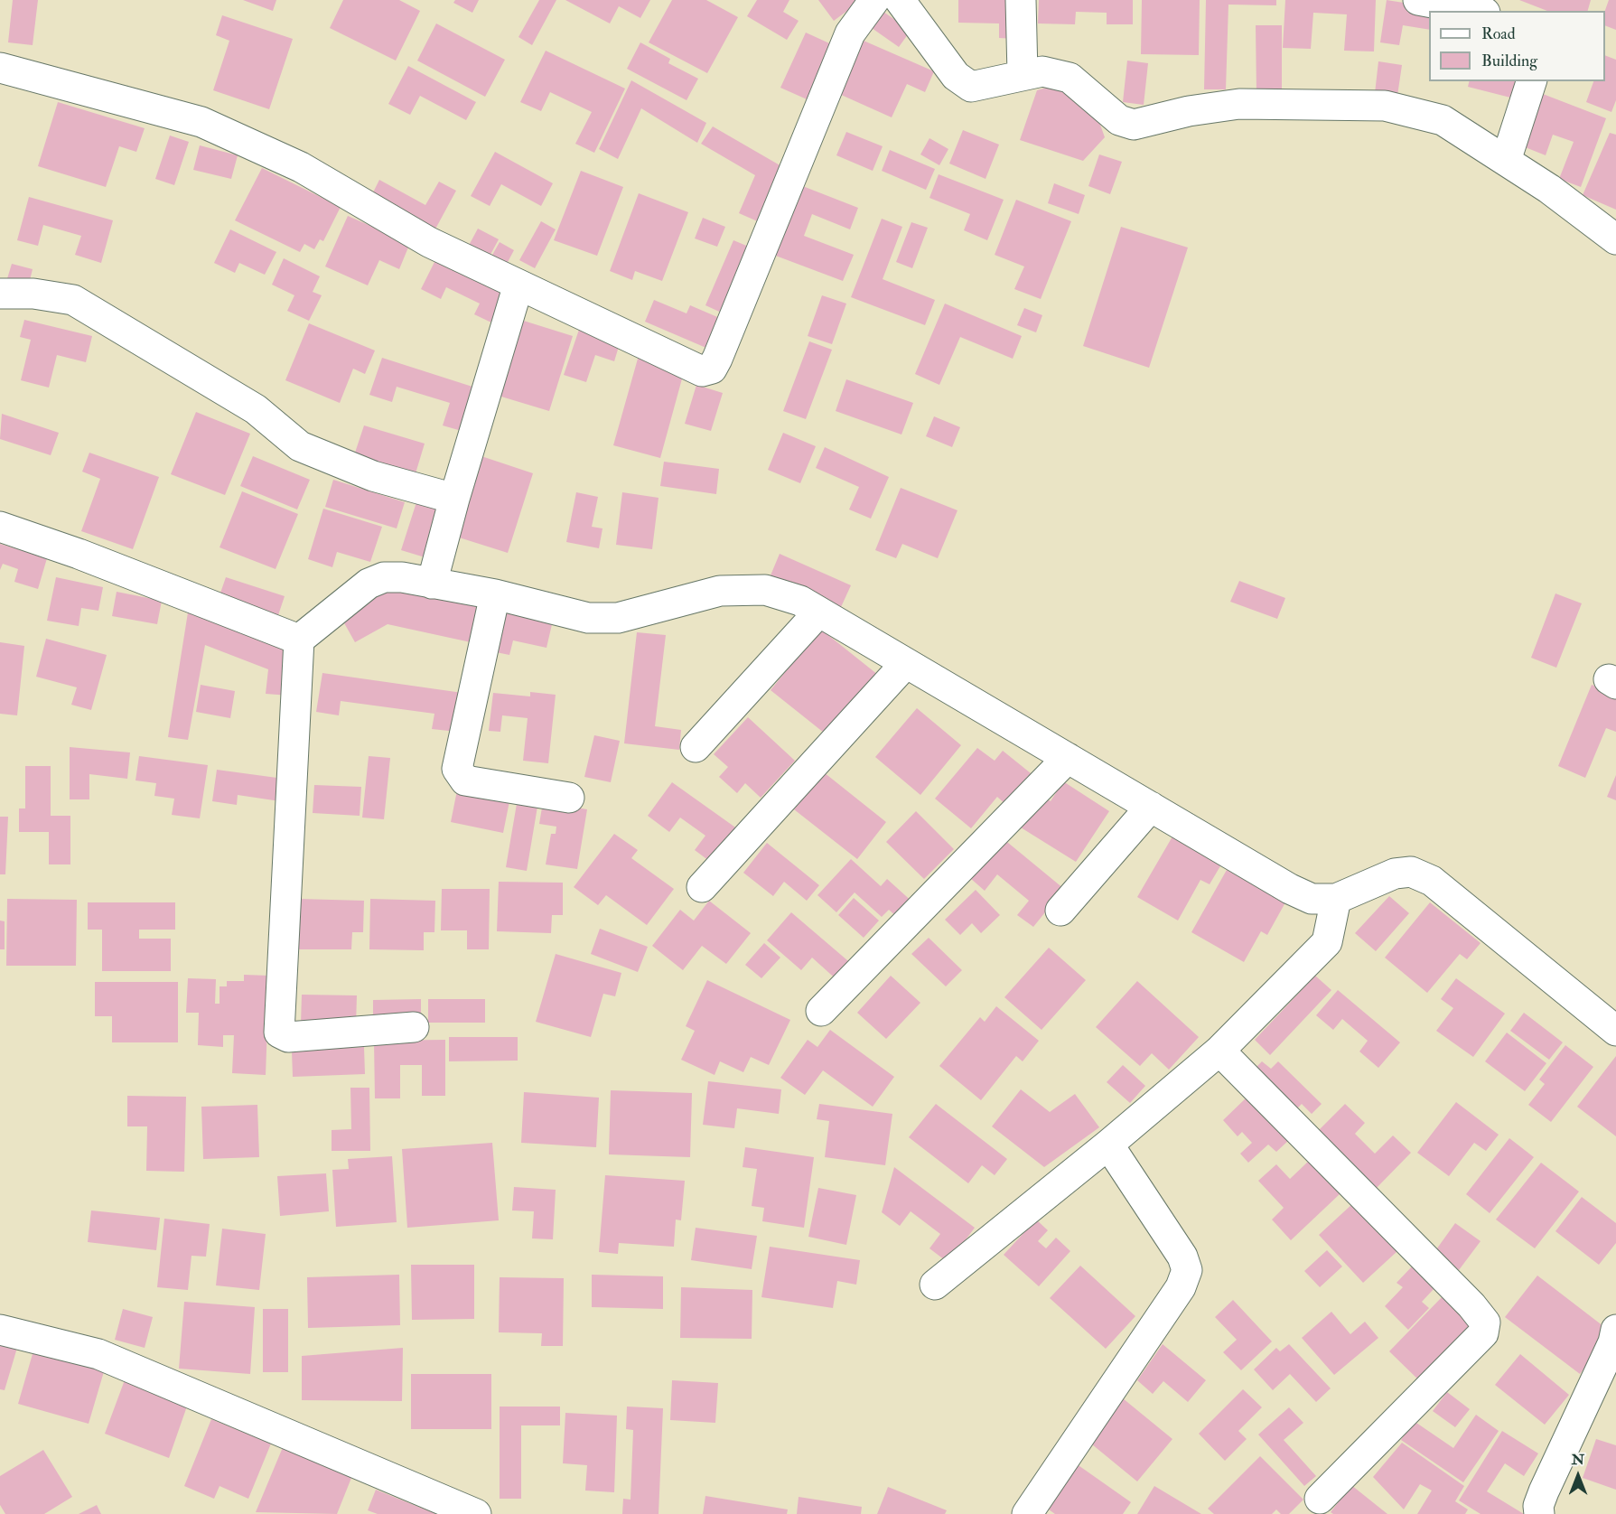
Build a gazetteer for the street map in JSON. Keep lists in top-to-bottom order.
{
  "legend": ["Road", "Building"],
  "north": "top"
}
